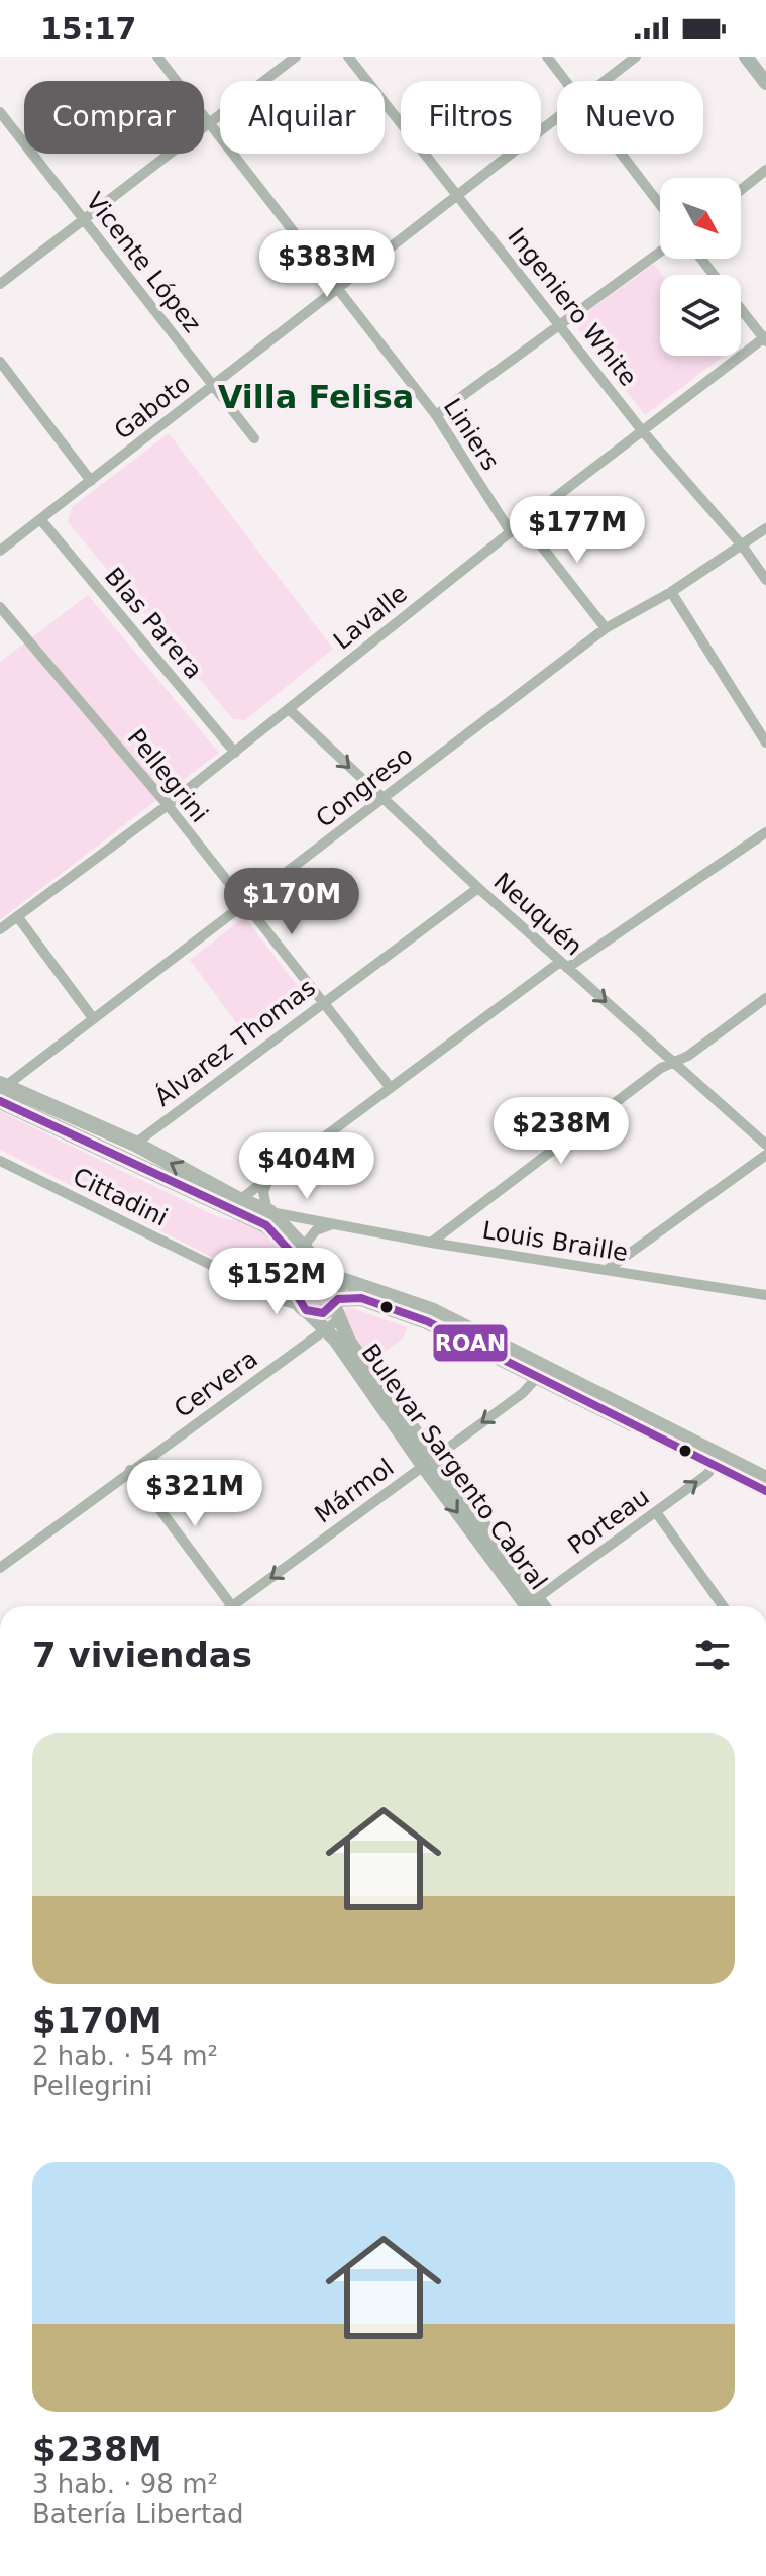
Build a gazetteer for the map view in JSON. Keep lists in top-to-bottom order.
{
  "streets": {
    "main road": ["Bulevar Sargento Cabral"],
    "street": [
      "Vicente López",
      "Ingeniero White",
      "Gaboto",
      "Liniers",
      "Lavalle",
      "Blas Parera",
      "Pellegrini",
      "Congreso",
      "Neuquén",
      "Álvarez Thomas",
      "Cittadini",
      "Louis Braille",
      "Cervera",
      "Mármol",
      "Porteau"
    ]
  },
  "crossings": [
    ["Vicente López", "Gaboto"],
    ["Ingeniero White", "Gaboto"],
    ["Ingeniero White", "Lavalle"],
    ["Ingeniero White", "Congreso"],
    ["Gaboto", "Liniers"],
    ["Gaboto", "Blas Parera"],
    ["Liniers", "Lavalle"],
    ["Lavalle", "Blas Parera"],
    ["Lavalle", "Pellegrini"],
    ["Lavalle", "Neuquén"],
    ["Pellegrini", "Congreso"],
    ["Pellegrini", "Álvarez Thomas"],
    ["Congreso", "Neuquén"],
    ["Neuquén", "Álvarez Thomas"],
    ["Cittadini", "Cervera"],
    ["Cittadini", "Bulevar Sargento Cabral"],
    ["Cervera", "Bulevar Sargento Cabral"],
    ["Bulevar Sargento Cabral", "Mármol"]
  ],
  "one_way": ["Neuquén", "Mármol"],
  "districts": ["Villa Felisa"],
  "lines": ["transit line ROAN"],
  "north": "bottom right",
  "page": {
    "status": "15:17",
    "chip": [
      "Comprar",
      "Alquilar",
      "Filtros",
      "Nuevo"
    ],
    "price": [
      "$383M",
      "$177M",
      "$170M",
      "$238M",
      "$404M",
      "$152M",
      "$321M"
    ],
    "heading": "7 viviendas",
    "list": [
      {
        "name": "$170M",
        "note": "2 hab. · 54 m² · Pellegrini"
      },
      {
        "name": "$238M",
        "note": "3 hab. · 98 m² · Batería Libertad"
      }
    ]
  }
}
